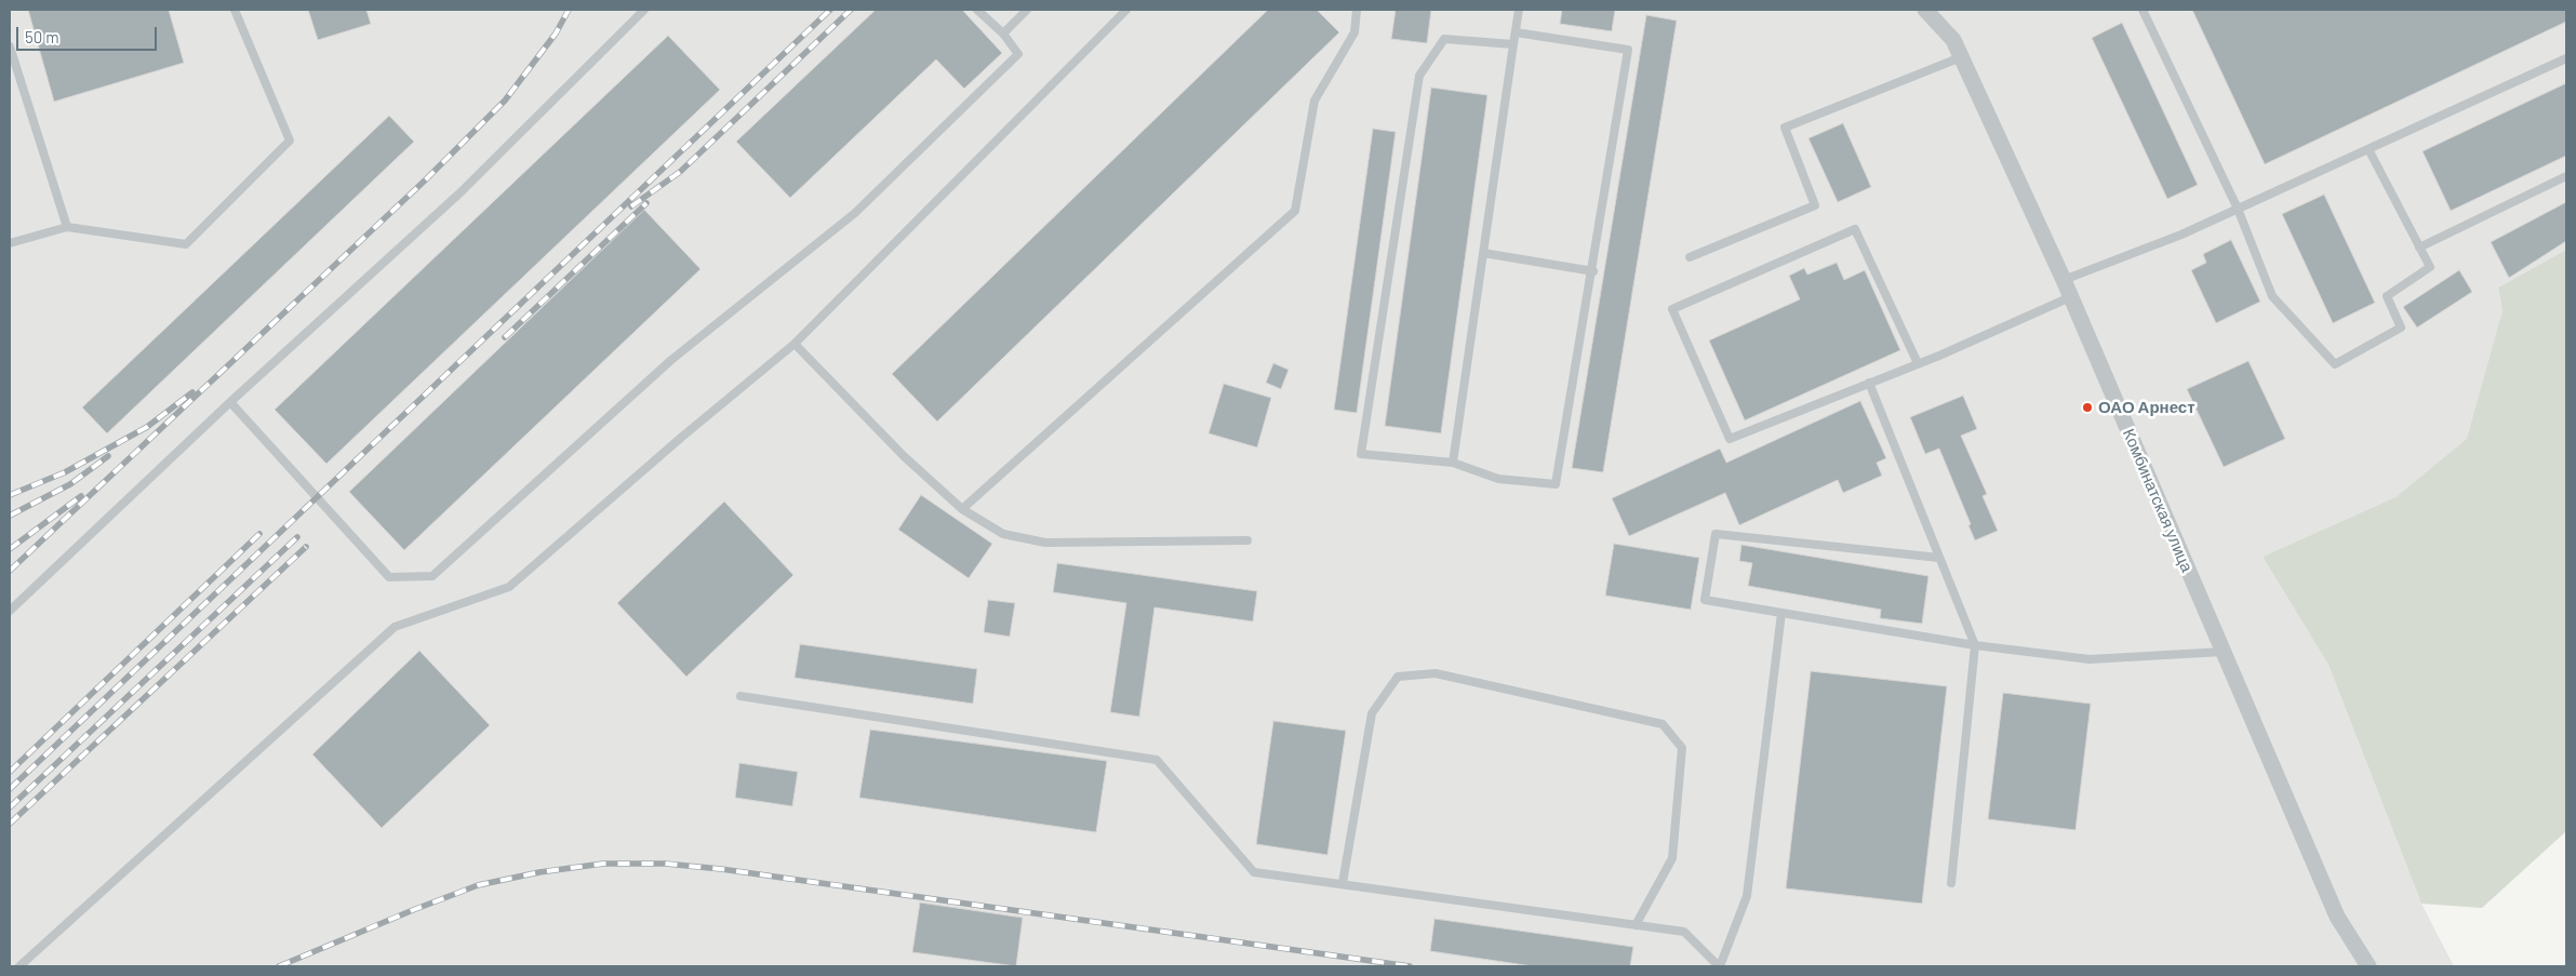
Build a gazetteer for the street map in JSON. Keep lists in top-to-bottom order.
{
  "streets": {
    "street": ["Комбинатская улица"]
  },
  "places": ["ОАО Арнест"],
  "scale_bar": "50 m"
}
